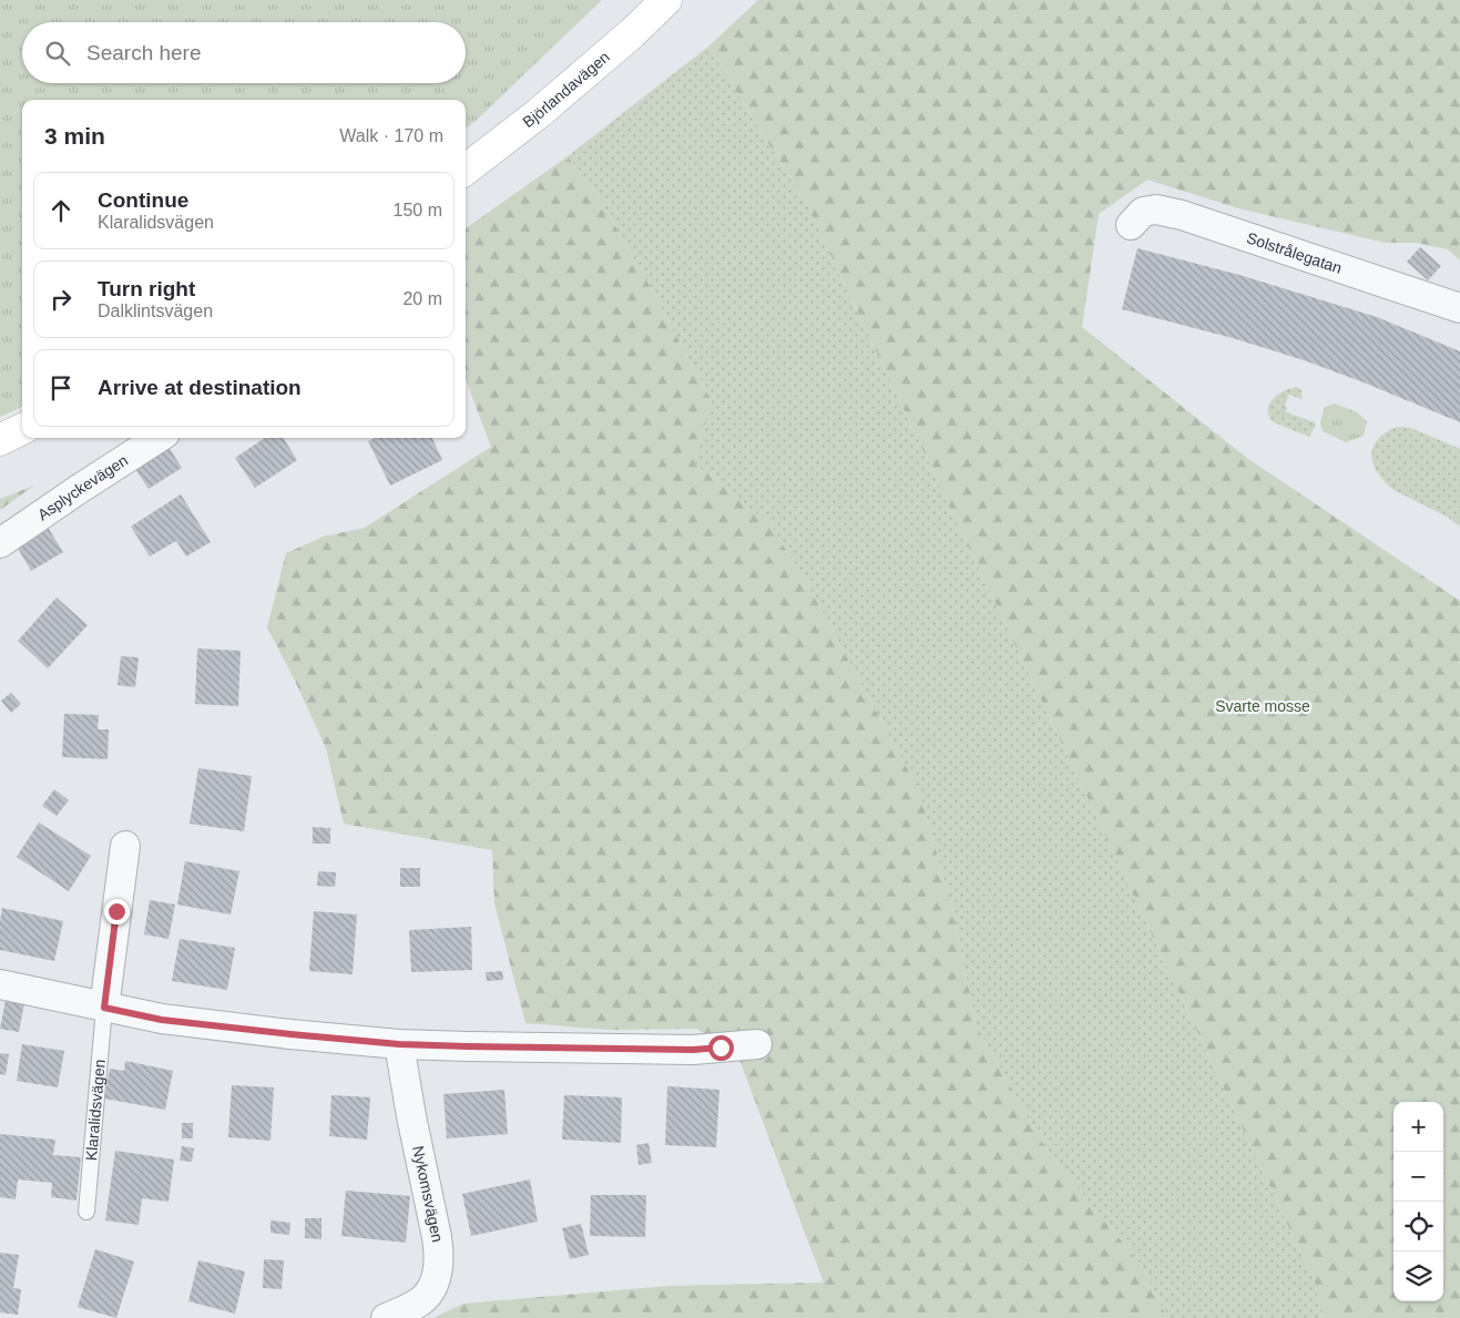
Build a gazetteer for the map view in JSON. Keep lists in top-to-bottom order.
{
  "streets": {
    "street": [
      "Björlandavägen",
      "Solstrålegatan",
      "Asplyckevägen",
      "Nykomsvägen"
    ],
    "lane": ["Klaralidsvägen"]
  },
  "parks": ["Svarte mosse"],
  "page": {
    "search": "Search here",
    "heading": ["3 min", "Walk · 170 m"],
    "list": [
      ["Continue", "Klaralidsvägen", "150 m"],
      ["Turn right", "Dalklintsvägen", "20 m"],
      "Arrive at destination"
    ],
    "map_buttons": ["+", "−"]
  }
}
